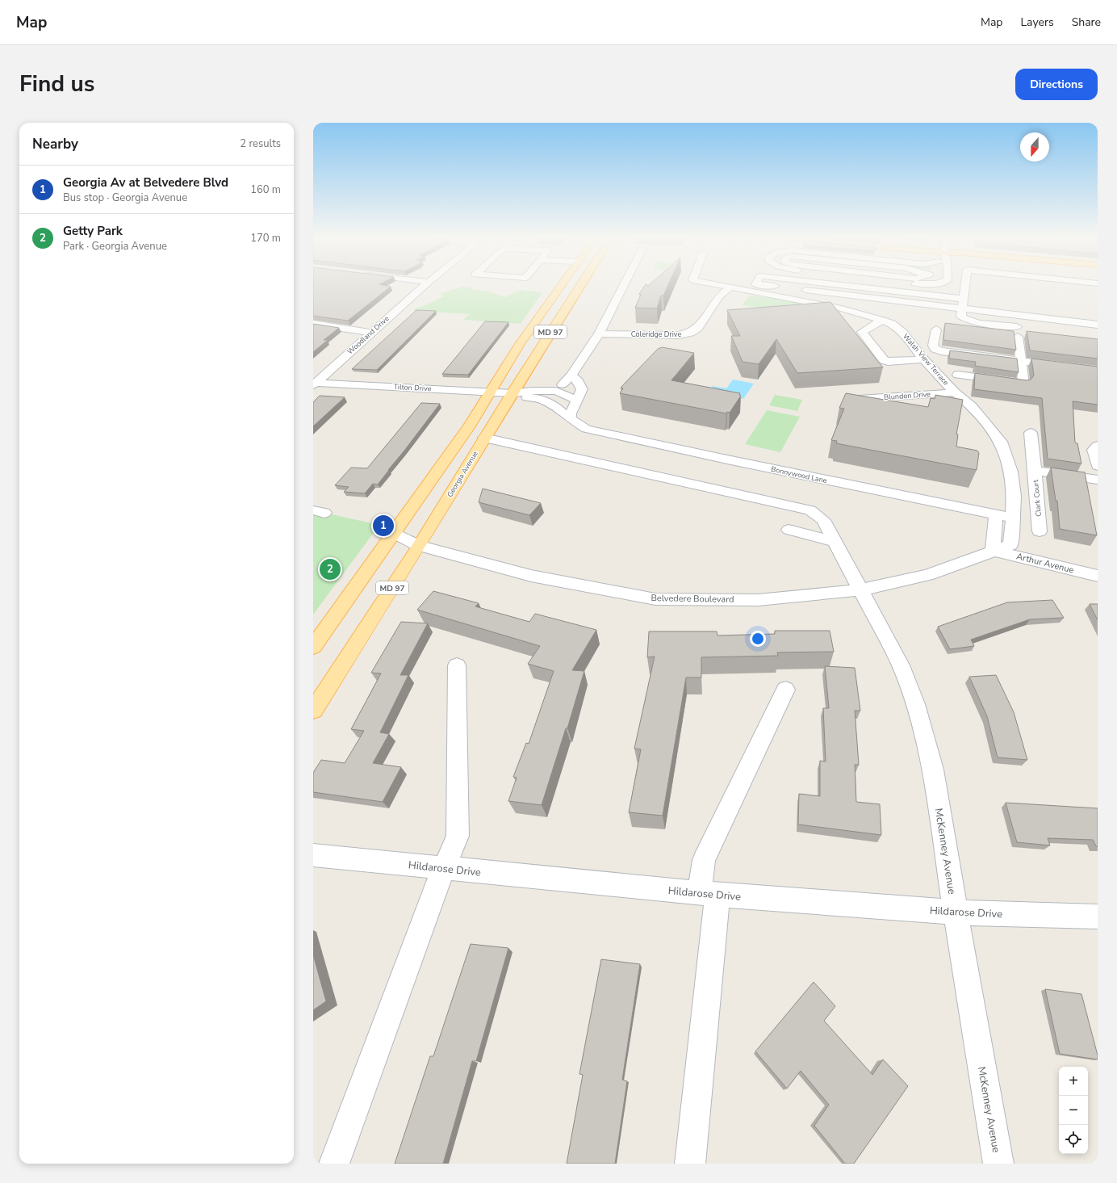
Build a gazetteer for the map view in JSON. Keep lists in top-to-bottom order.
{
  "streets": {
    "main road": ["MD 97", "Georgia Avenue"],
    "street": [
      "Coleridge Drive",
      "Woodland Drive",
      "Walsh View Terrace",
      "Tilton Drive",
      "Blundon Drive",
      "Bonnywood Lane",
      "Clark Court",
      "Arthur Avenue",
      "Belvedere Boulevard",
      "McKenney Avenue",
      "Hildarose Drive"
    ]
  },
  "crossings": [
    ["MD 97", "Tilton Drive"],
    ["MD 97", "Belvedere Boulevard"],
    ["Coleridge Drive", "Walsh View Terrace"],
    ["Woodland Drive", "Tilton Drive"],
    ["Walsh View Terrace", "Blundon Drive"],
    ["Walsh View Terrace", "Bonnywood Lane"],
    ["Walsh View Terrace", "Arthur Avenue"],
    ["Walsh View Terrace", "Belvedere Boulevard"],
    ["Tilton Drive", "Georgia Avenue"],
    ["Georgia Avenue", "Belvedere Boulevard"],
    ["Georgia Avenue", "McKenney Avenue"],
    ["Arthur Avenue", "Belvedere Boulevard"],
    ["Belvedere Boulevard", "McKenney Avenue"],
    ["McKenney Avenue", "Hildarose Drive"]
  ],
  "north": "bottom",
  "page": {
    "header": "Map",
    "nav": ["Map", "Layers", "Share"],
    "title": "Find us",
    "buttons": "Directions",
    "heading": ["Nearby", "2 results"],
    "list": [
      {
        "mark": "1",
        "name": "Georgia Av at Belvedere Blvd",
        "note": "Bus stop · Georgia Avenue",
        "value": "160 m"
      },
      {
        "mark": "2",
        "name": "Getty Park",
        "note": "Park · Georgia Avenue",
        "value": "170 m"
      }
    ],
    "pins": ["1", "2"],
    "map_buttons": ["+", "−"]
  }
}
